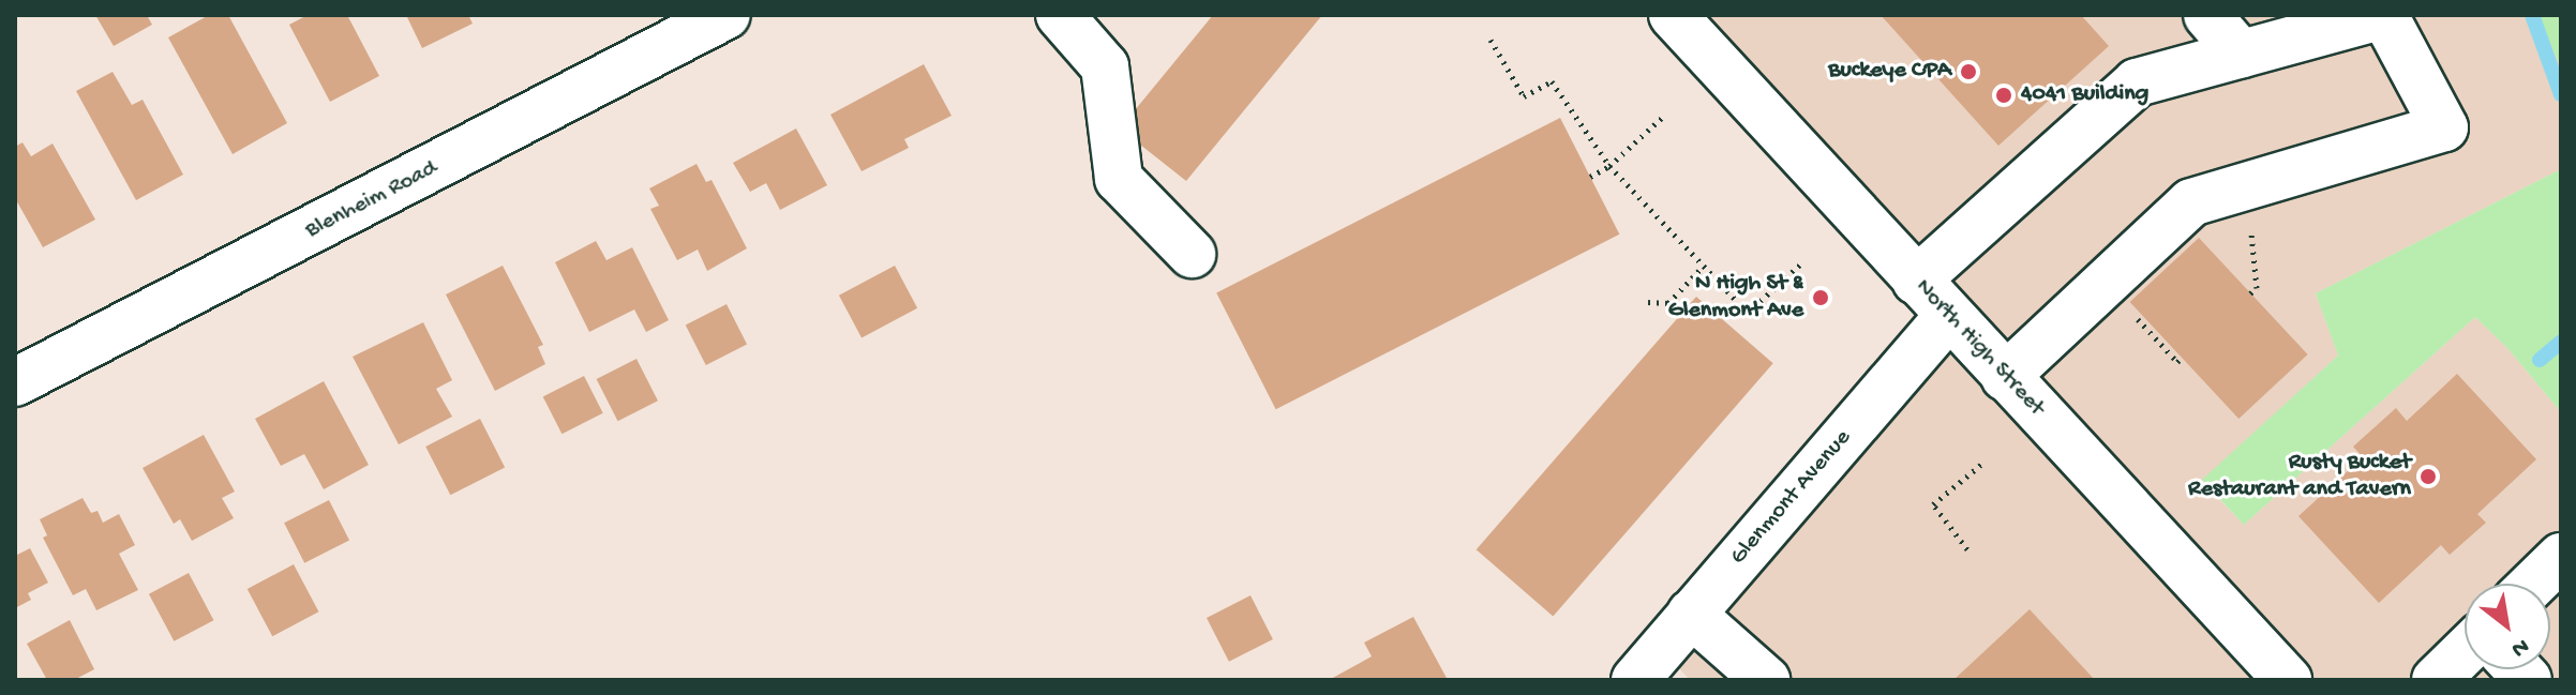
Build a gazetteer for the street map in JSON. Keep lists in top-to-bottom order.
{
  "streets": {
    "street": ["Blenheim Road", "North High Street", "Glenmont Avenue"]
  },
  "crossings": [
    ["North High Street", "Glenmont Avenue"]
  ],
  "places": [
    "Buckeye CPA",
    "4041 Building",
    "N High St & Glenmont Ave",
    "Rusty Bucket Restaurant and Tavern"
  ],
  "north": "bottom right"
}
